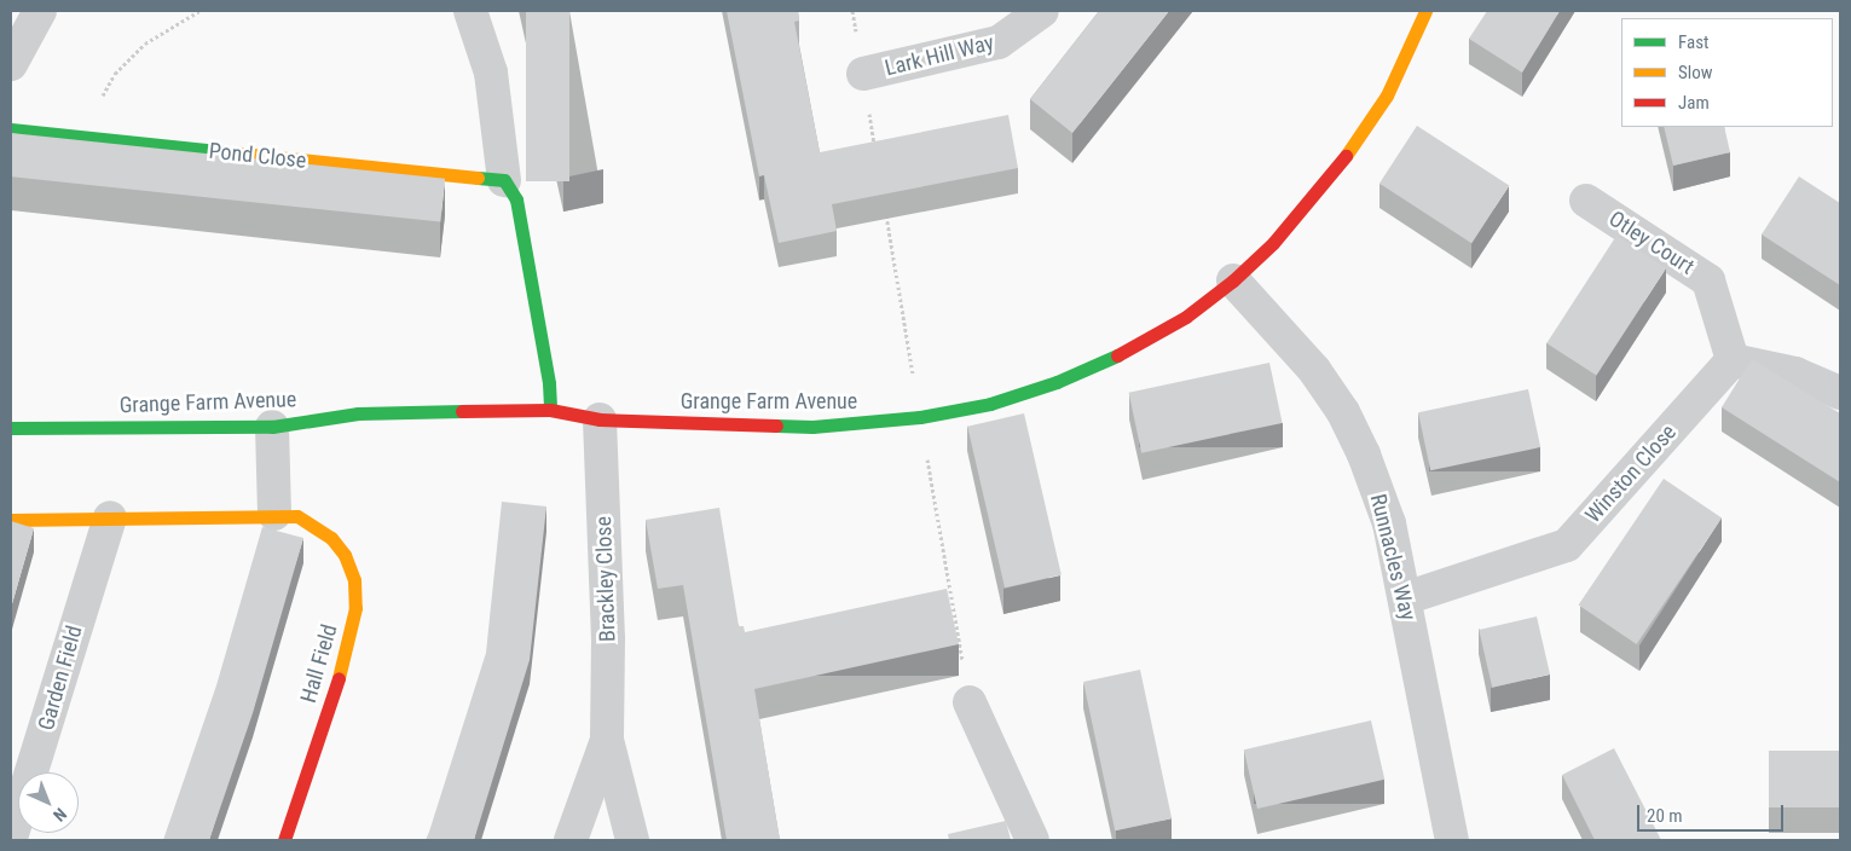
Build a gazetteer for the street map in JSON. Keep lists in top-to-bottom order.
{
  "streets": {
    "street": [
      "Lark Hill Way",
      "Pond Close",
      "Otley Court",
      "Grange Farm Avenue",
      "Winston Close",
      "Runnacles Way",
      "Brackley Close",
      "Hall Field",
      "Garden Field"
    ]
  },
  "crossings": [
    ["Otley Court", "Winston Close"],
    ["Grange Farm Avenue", "Runnacles Way"],
    ["Grange Farm Avenue", "Brackley Close"],
    ["Winston Close", "Runnacles Way"]
  ],
  "legend": ["Fast", "Slow", "Jam"],
  "scale_bar": "20 m",
  "north": "bottom right"
}
